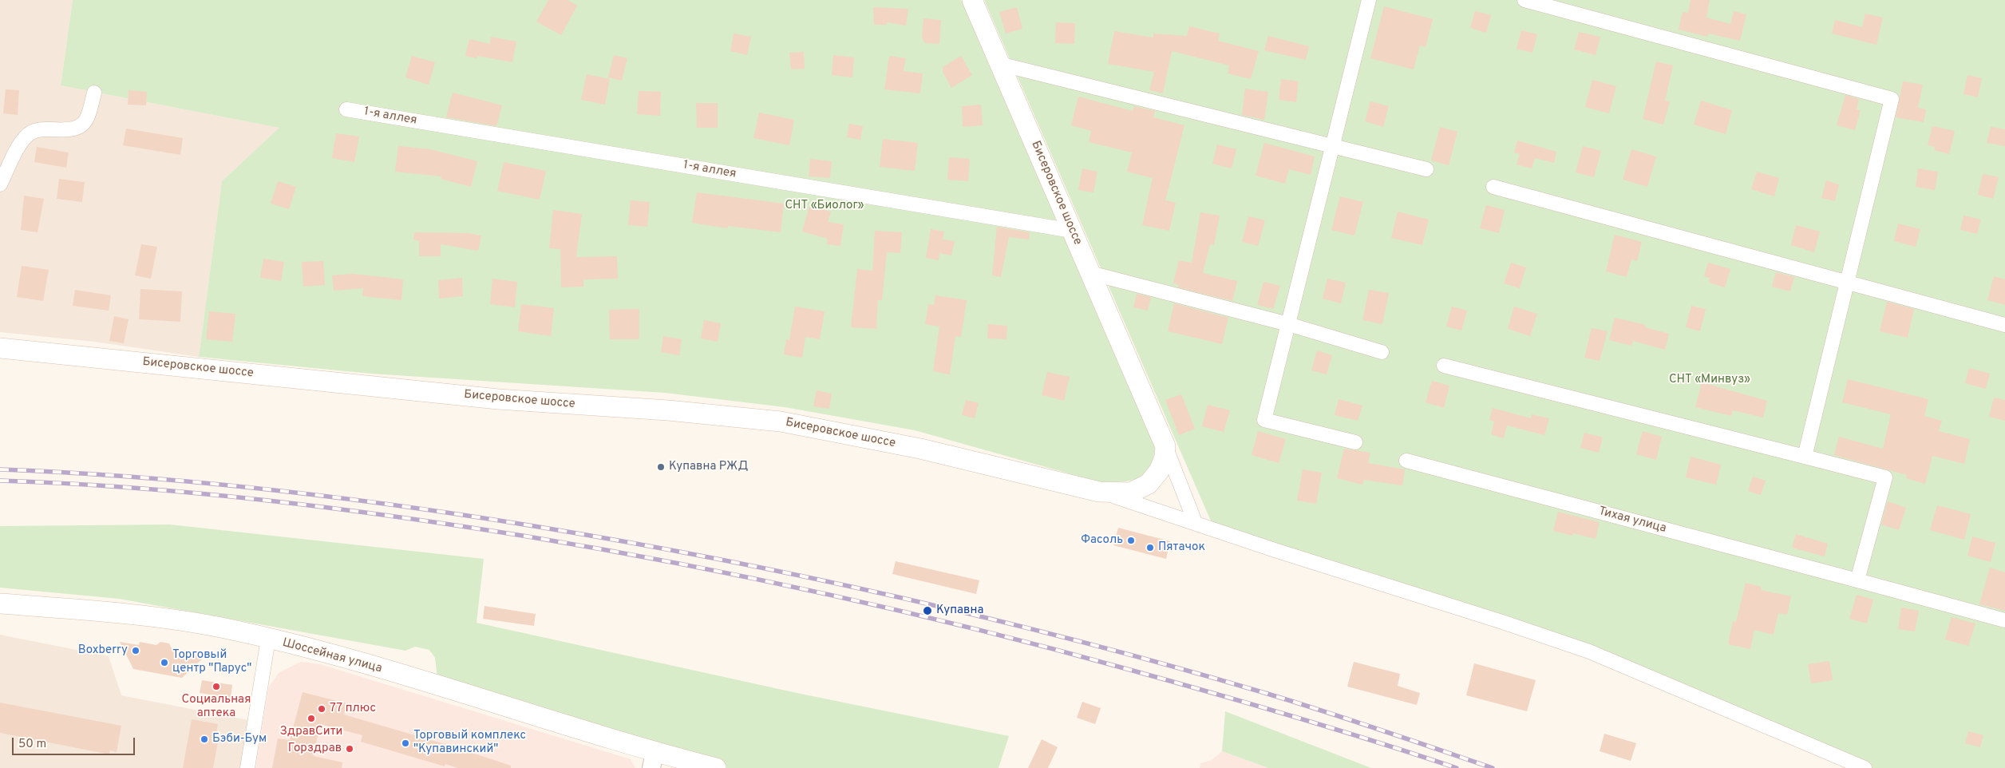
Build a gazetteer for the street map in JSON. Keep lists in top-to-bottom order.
{
  "streets": {
    "main road": ["Бисеровское шоссе", "Шоссейная улица"],
    "street": ["1-я аллея", "Тихая улица"]
  },
  "crossings": [
    ["1-я аллея", "Бисеровское шоссе"]
  ],
  "parks": ["СНТ «Биолог»", "СНТ «Минвуз»"],
  "places": [
    "Купавна РЖД",
    "Фасоль",
    "Пятачок",
    "Купавна",
    "Boxberry",
    "Торговый центр \"Парус\"",
    "Социальная аптека",
    "77 плюс",
    "ЗдравСити",
    "Бэби-Бум",
    "Торговый комплекс \"Купавинский\"",
    "Горздрав"
  ],
  "scale_bar": "50 m"
}
